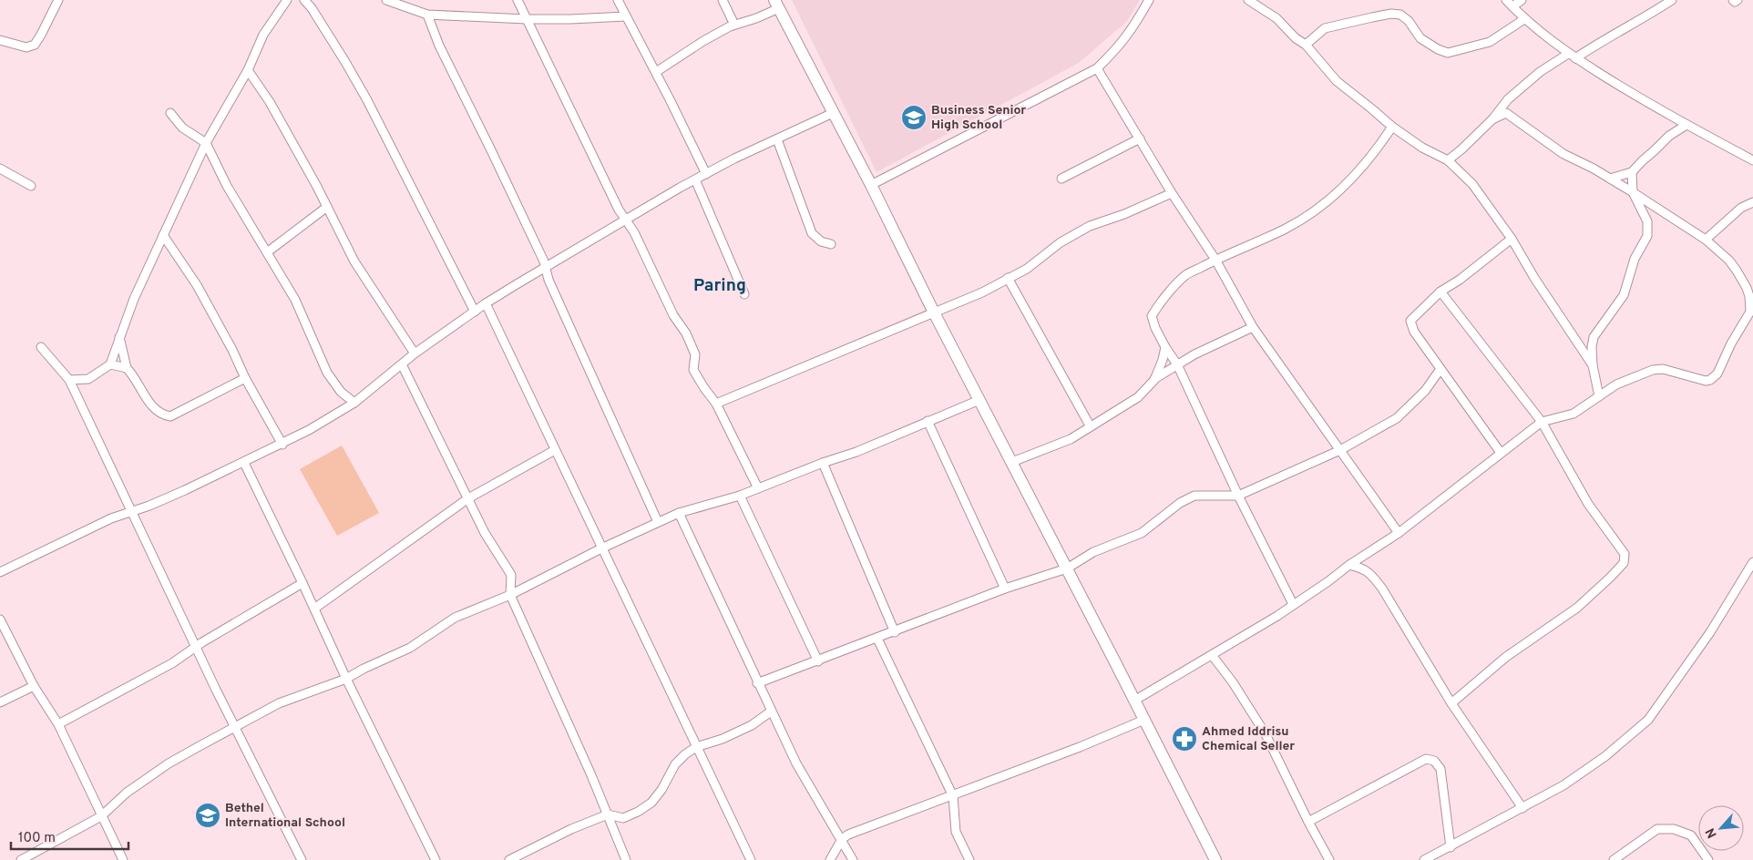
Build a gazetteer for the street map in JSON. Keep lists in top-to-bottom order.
{
  "districts": ["Paring"],
  "places": {
    "school or university": ["Business Senior High School", "Bethel International School"],
    "pharmacy": ["Ahmed Iddrisu Chemical Seller"]
  },
  "scale_bar": "100 m",
  "north": "bottom left"
}
